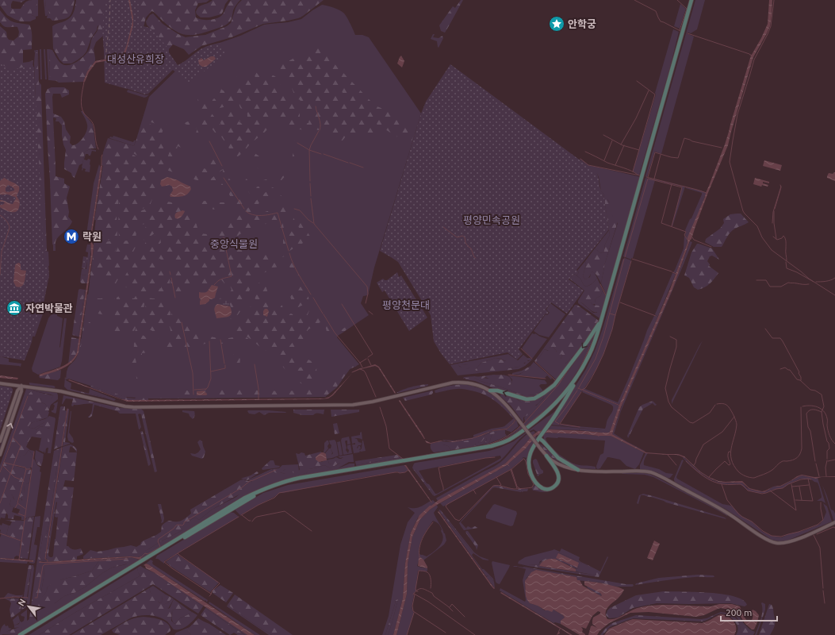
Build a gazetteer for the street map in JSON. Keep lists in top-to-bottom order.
{
  "parks": [
    "대성산유희장",
    "평양민속공원",
    "중앙식물원",
    "평양천문대"
  ],
  "places": {
    "place": ["안학궁"],
    "metro station": ["락원"],
    "museum": ["자연박물관"]
  },
  "scale_bar": "200 m",
  "north": "top left"
}
